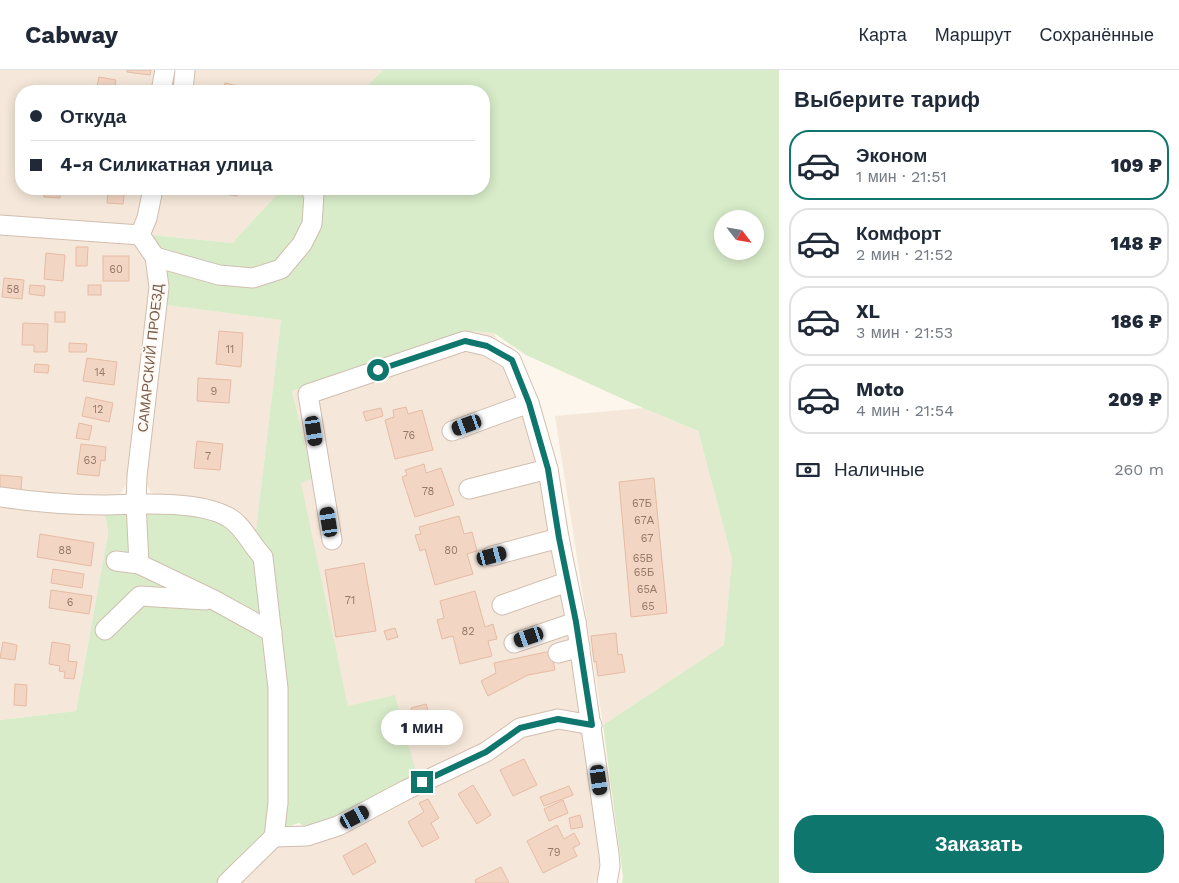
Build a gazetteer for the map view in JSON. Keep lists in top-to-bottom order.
{
  "streets": {
    "street": ["САМАРСКИЙ ПРОЕЗД"]
  },
  "house_numbers": [
    "60",
    "58",
    "11",
    "14",
    "9",
    "12",
    "76",
    "7",
    "63",
    "78",
    "67Б",
    "67А",
    "67",
    "88",
    "80",
    "65В",
    "65Б",
    "65А",
    "71",
    "6",
    "65",
    "82",
    "79"
  ],
  "north": "bottom right",
  "page": {
    "header": "Cabway",
    "nav": ["Карта", "Маршрут", "Сохранённые"],
    "heading": "Выберите тариф",
    "banner": ["Откуда", "4-я Силикатная улица"],
    "list": [
      {
        "name": "Эконом",
        "note": "1 мин · 21:51",
        "value": "109 ₽"
      },
      {
        "name": "Комфорт",
        "note": "2 мин · 21:52",
        "value": "148 ₽"
      },
      {
        "name": "XL",
        "note": "3 мин · 21:53",
        "value": "186 ₽"
      },
      {
        "name": "Moto",
        "note": "4 мин · 21:54",
        "value": "209 ₽"
      }
    ],
    "pay": ["Наличные", "260 m"],
    "bubble": "1 мин",
    "buttons": "Заказать"
  }
}
